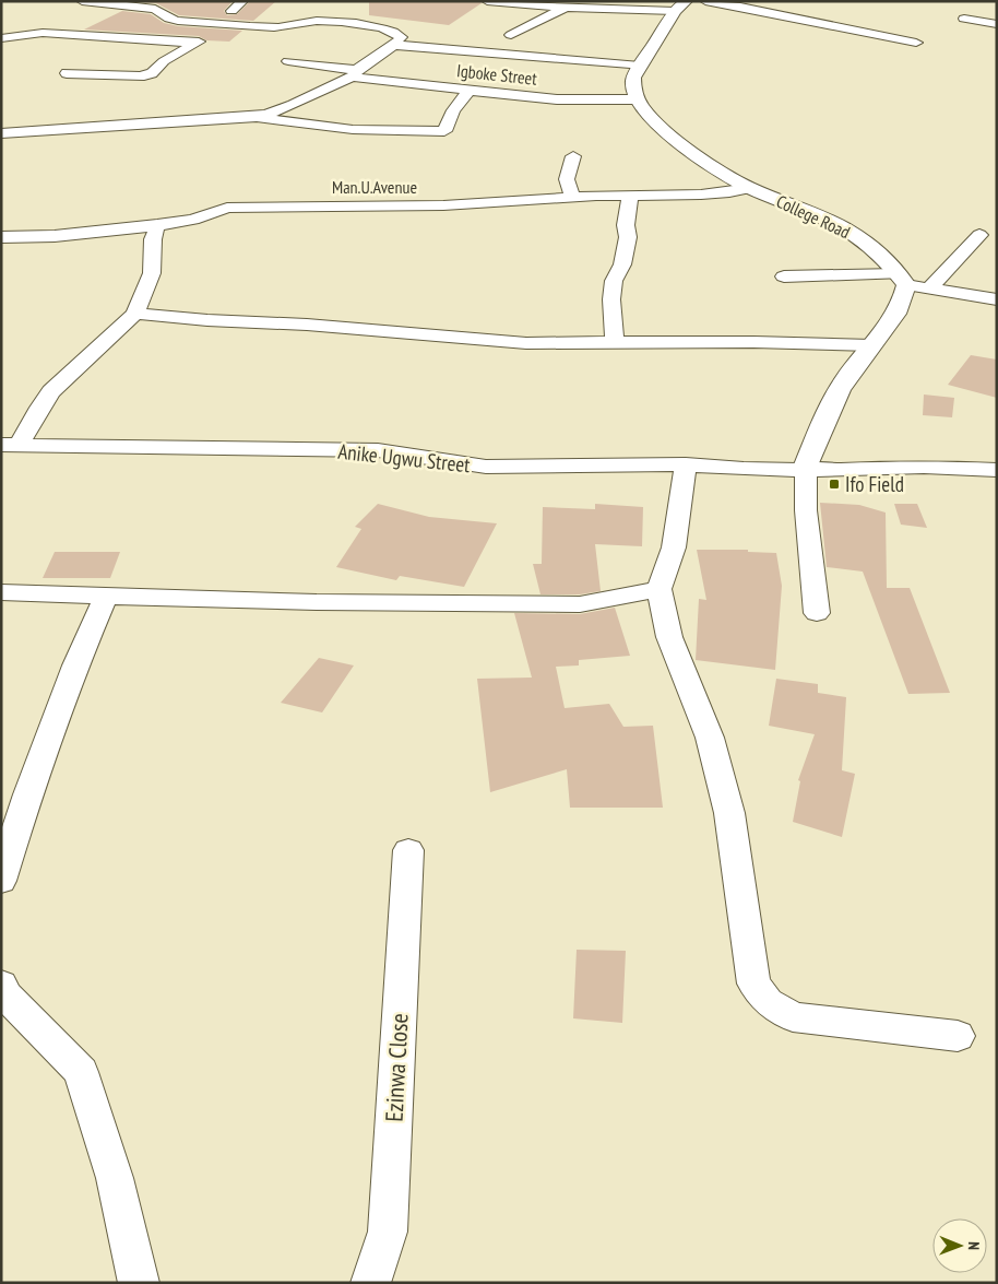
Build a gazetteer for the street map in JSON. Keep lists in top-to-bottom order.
{
  "streets": {
    "main road": ["College Road"],
    "street": [
      "Igboke Street",
      "Man.U.Avenue",
      "Anike Ugwu Street",
      "Ezinwa Close"
    ]
  },
  "crossings": [
    ["Igboke Street", "College Road"],
    ["Man.U.Avenue", "College Road"]
  ],
  "places": {
    "transit": ["Ifo Field"]
  },
  "north": "right"
}
